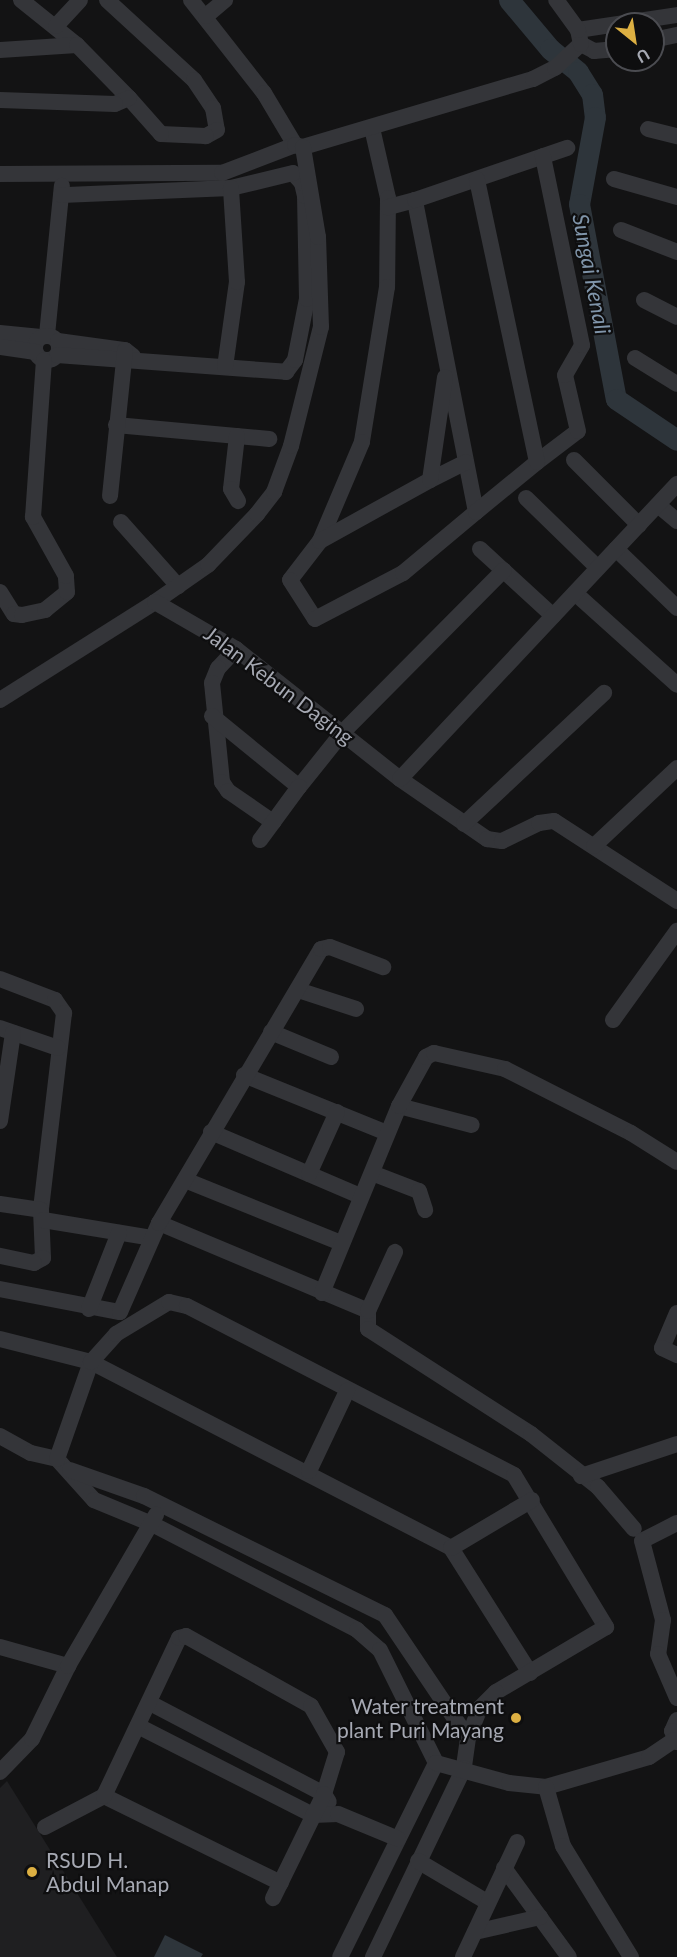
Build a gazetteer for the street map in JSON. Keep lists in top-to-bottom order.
{
  "streets": {
    "street": ["Jalan Kebun Daging"]
  },
  "water": ["Sungai Kenali"],
  "places": ["Water treatment plant Puri Mayang", "RSUD H. Abdul Manap"],
  "north": "bottom right"
}
